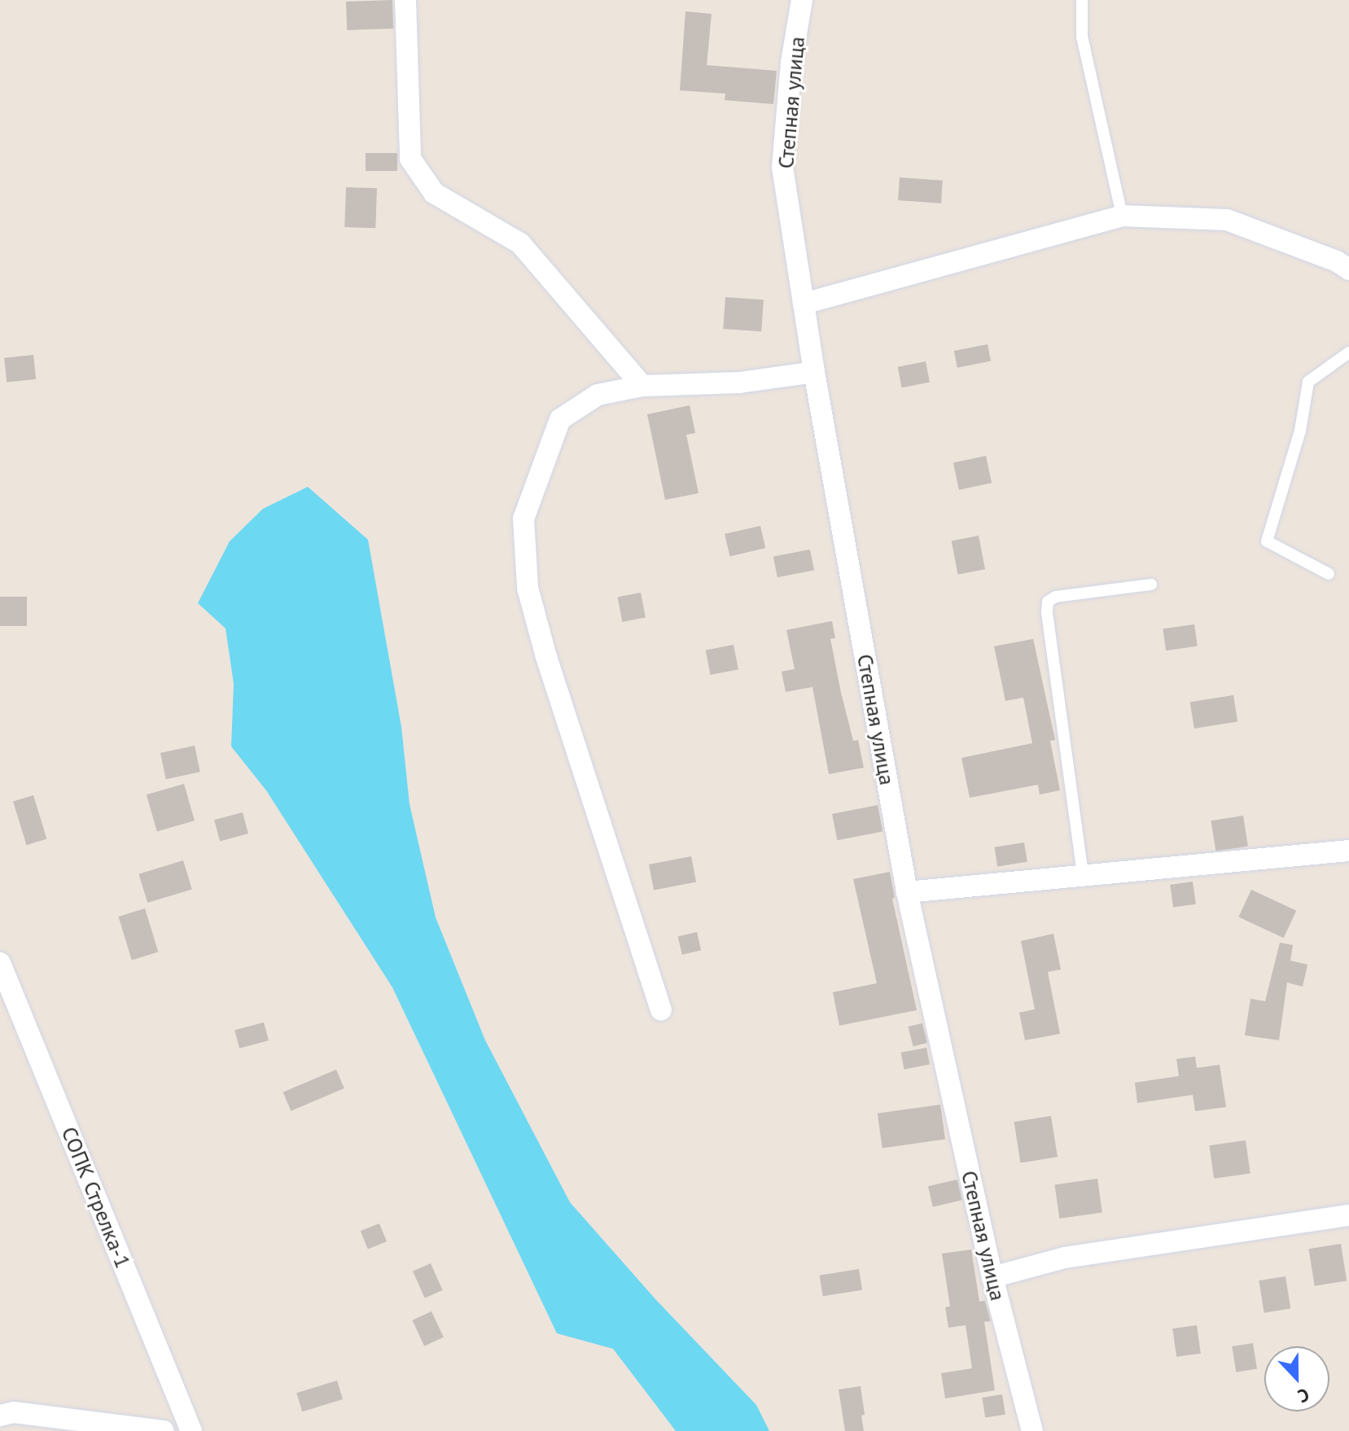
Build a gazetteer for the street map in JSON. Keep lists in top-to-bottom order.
{
  "streets": {
    "street": ["Степная улица", "СОПК Стрелка-1"]
  },
  "north": "bottom"
}
